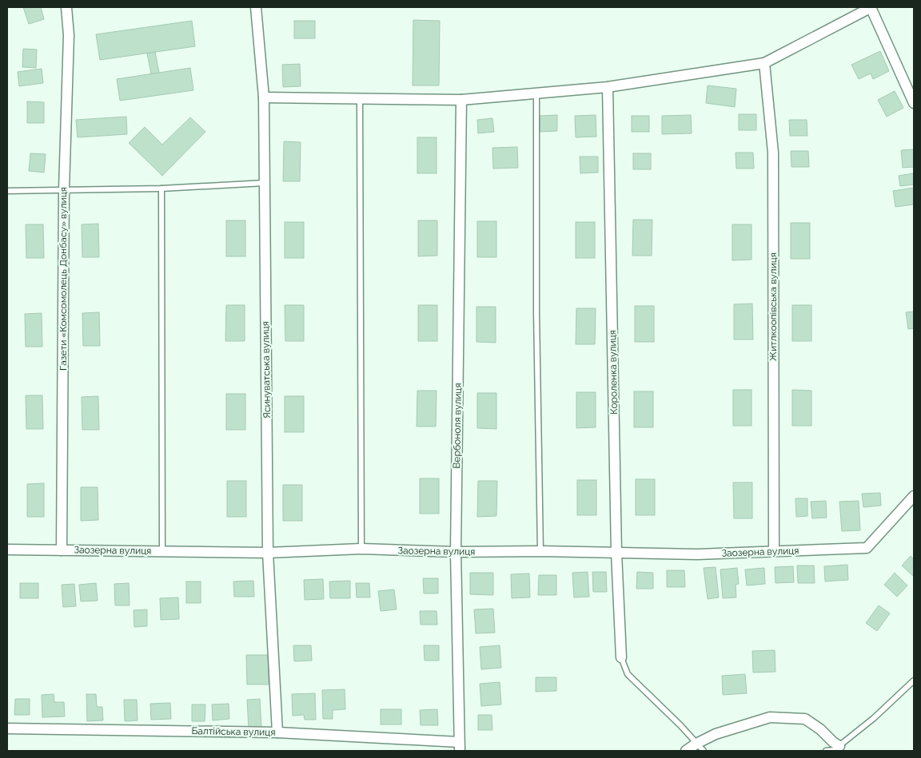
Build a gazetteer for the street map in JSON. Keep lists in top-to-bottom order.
{
  "streets": {
    "street": [
      "Газети «Комсомолець Донбасу» вулиця",
      "Житлкоопівська вулиця",
      "Ясинуватська вулиця",
      "Короленка вулиця",
      "Вербоноля вулиця",
      "Заозерна вулиця",
      "Балтійська вулиця"
    ]
  },
  "crossings": [
    ["Газети «Комсомолець Донбасу» вулиця", "Заозерна вулиця"],
    ["Житлкоопівська вулиця", "Заозерна вулиця"],
    ["Ясинуватська вулиця", "Заозерна вулиця"],
    ["Ясинуватська вулиця", "Балтійська вулиця"],
    ["Короленка вулиця", "Заозерна вулиця"],
    ["Вербоноля вулиця", "Заозерна вулиця"],
    ["Вербоноля вулиця", "Балтійська вулиця"]
  ]
}
